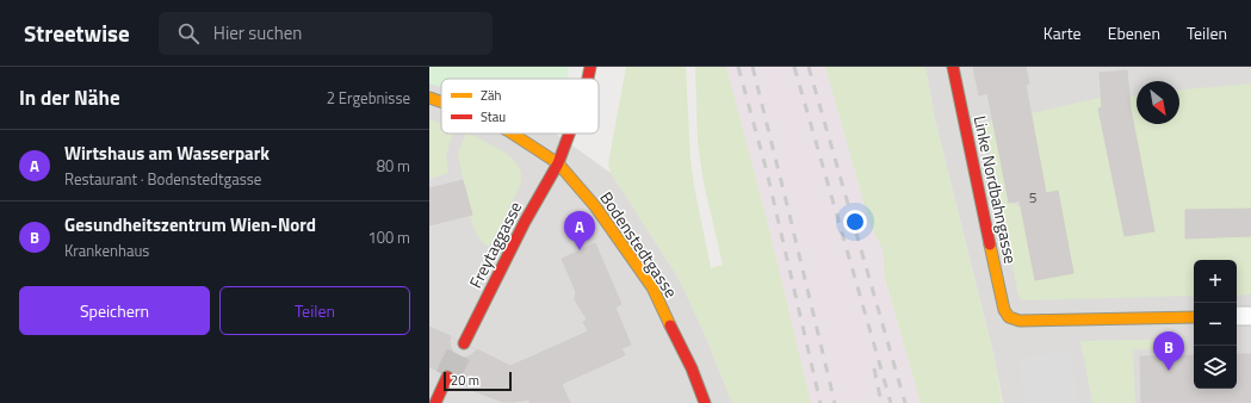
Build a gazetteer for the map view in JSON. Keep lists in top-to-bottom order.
{
  "streets": {
    "street": ["Linke Nordbahngasse", "Freytaggasse", "Bodenstedtgasse"]
  },
  "crossings": [
    ["Freytaggasse", "Bodenstedtgasse"]
  ],
  "house_numbers": ["5"],
  "legend": ["Zäh", "Stau"],
  "scale_bar": "20 m",
  "north": "bottom right",
  "page": {
    "header": "Streetwise",
    "search": "Hier suchen",
    "nav": ["Karte", "Ebenen", "Teilen"],
    "heading": ["In der Nähe", "2 Ergebnisse"],
    "list": [
      {
        "mark": "A",
        "name": "Wirtshaus am Wasserpark",
        "note": "Restaurant · Bodenstedtgasse",
        "value": "80 m"
      },
      {
        "mark": "B",
        "name": "Gesundheitszentrum Wien-Nord",
        "note": "Krankenhaus",
        "value": "100 m"
      }
    ],
    "pins": ["A", "B"],
    "map_buttons": ["+", "−"],
    "buttons": ["Speichern", "Teilen"],
    "scale": "20 m"
  }
}
